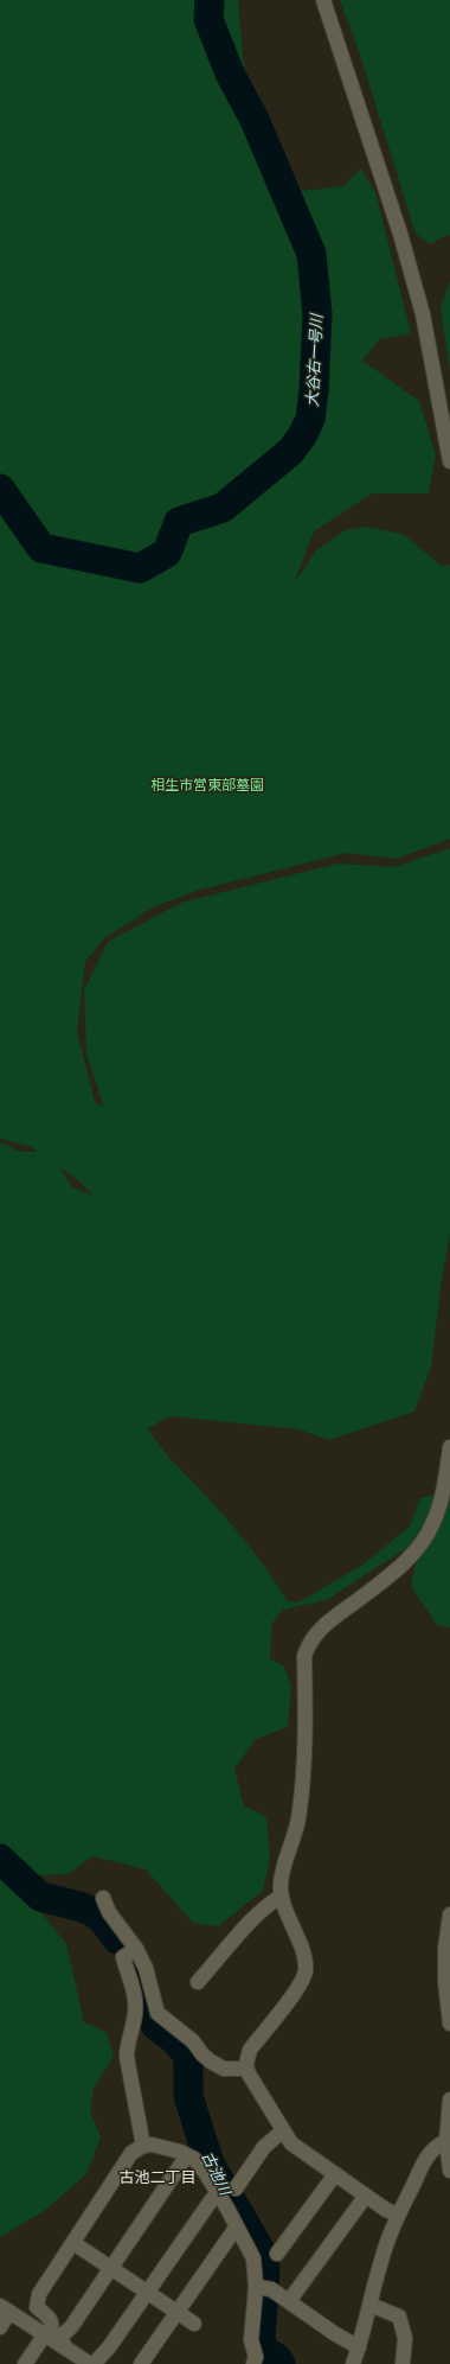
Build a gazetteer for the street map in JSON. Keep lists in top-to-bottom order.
{
  "districts": ["古池二丁目"],
  "water": ["大谷右一号川", "古池川"],
  "parks": ["相生市営東部墓園"]
}
